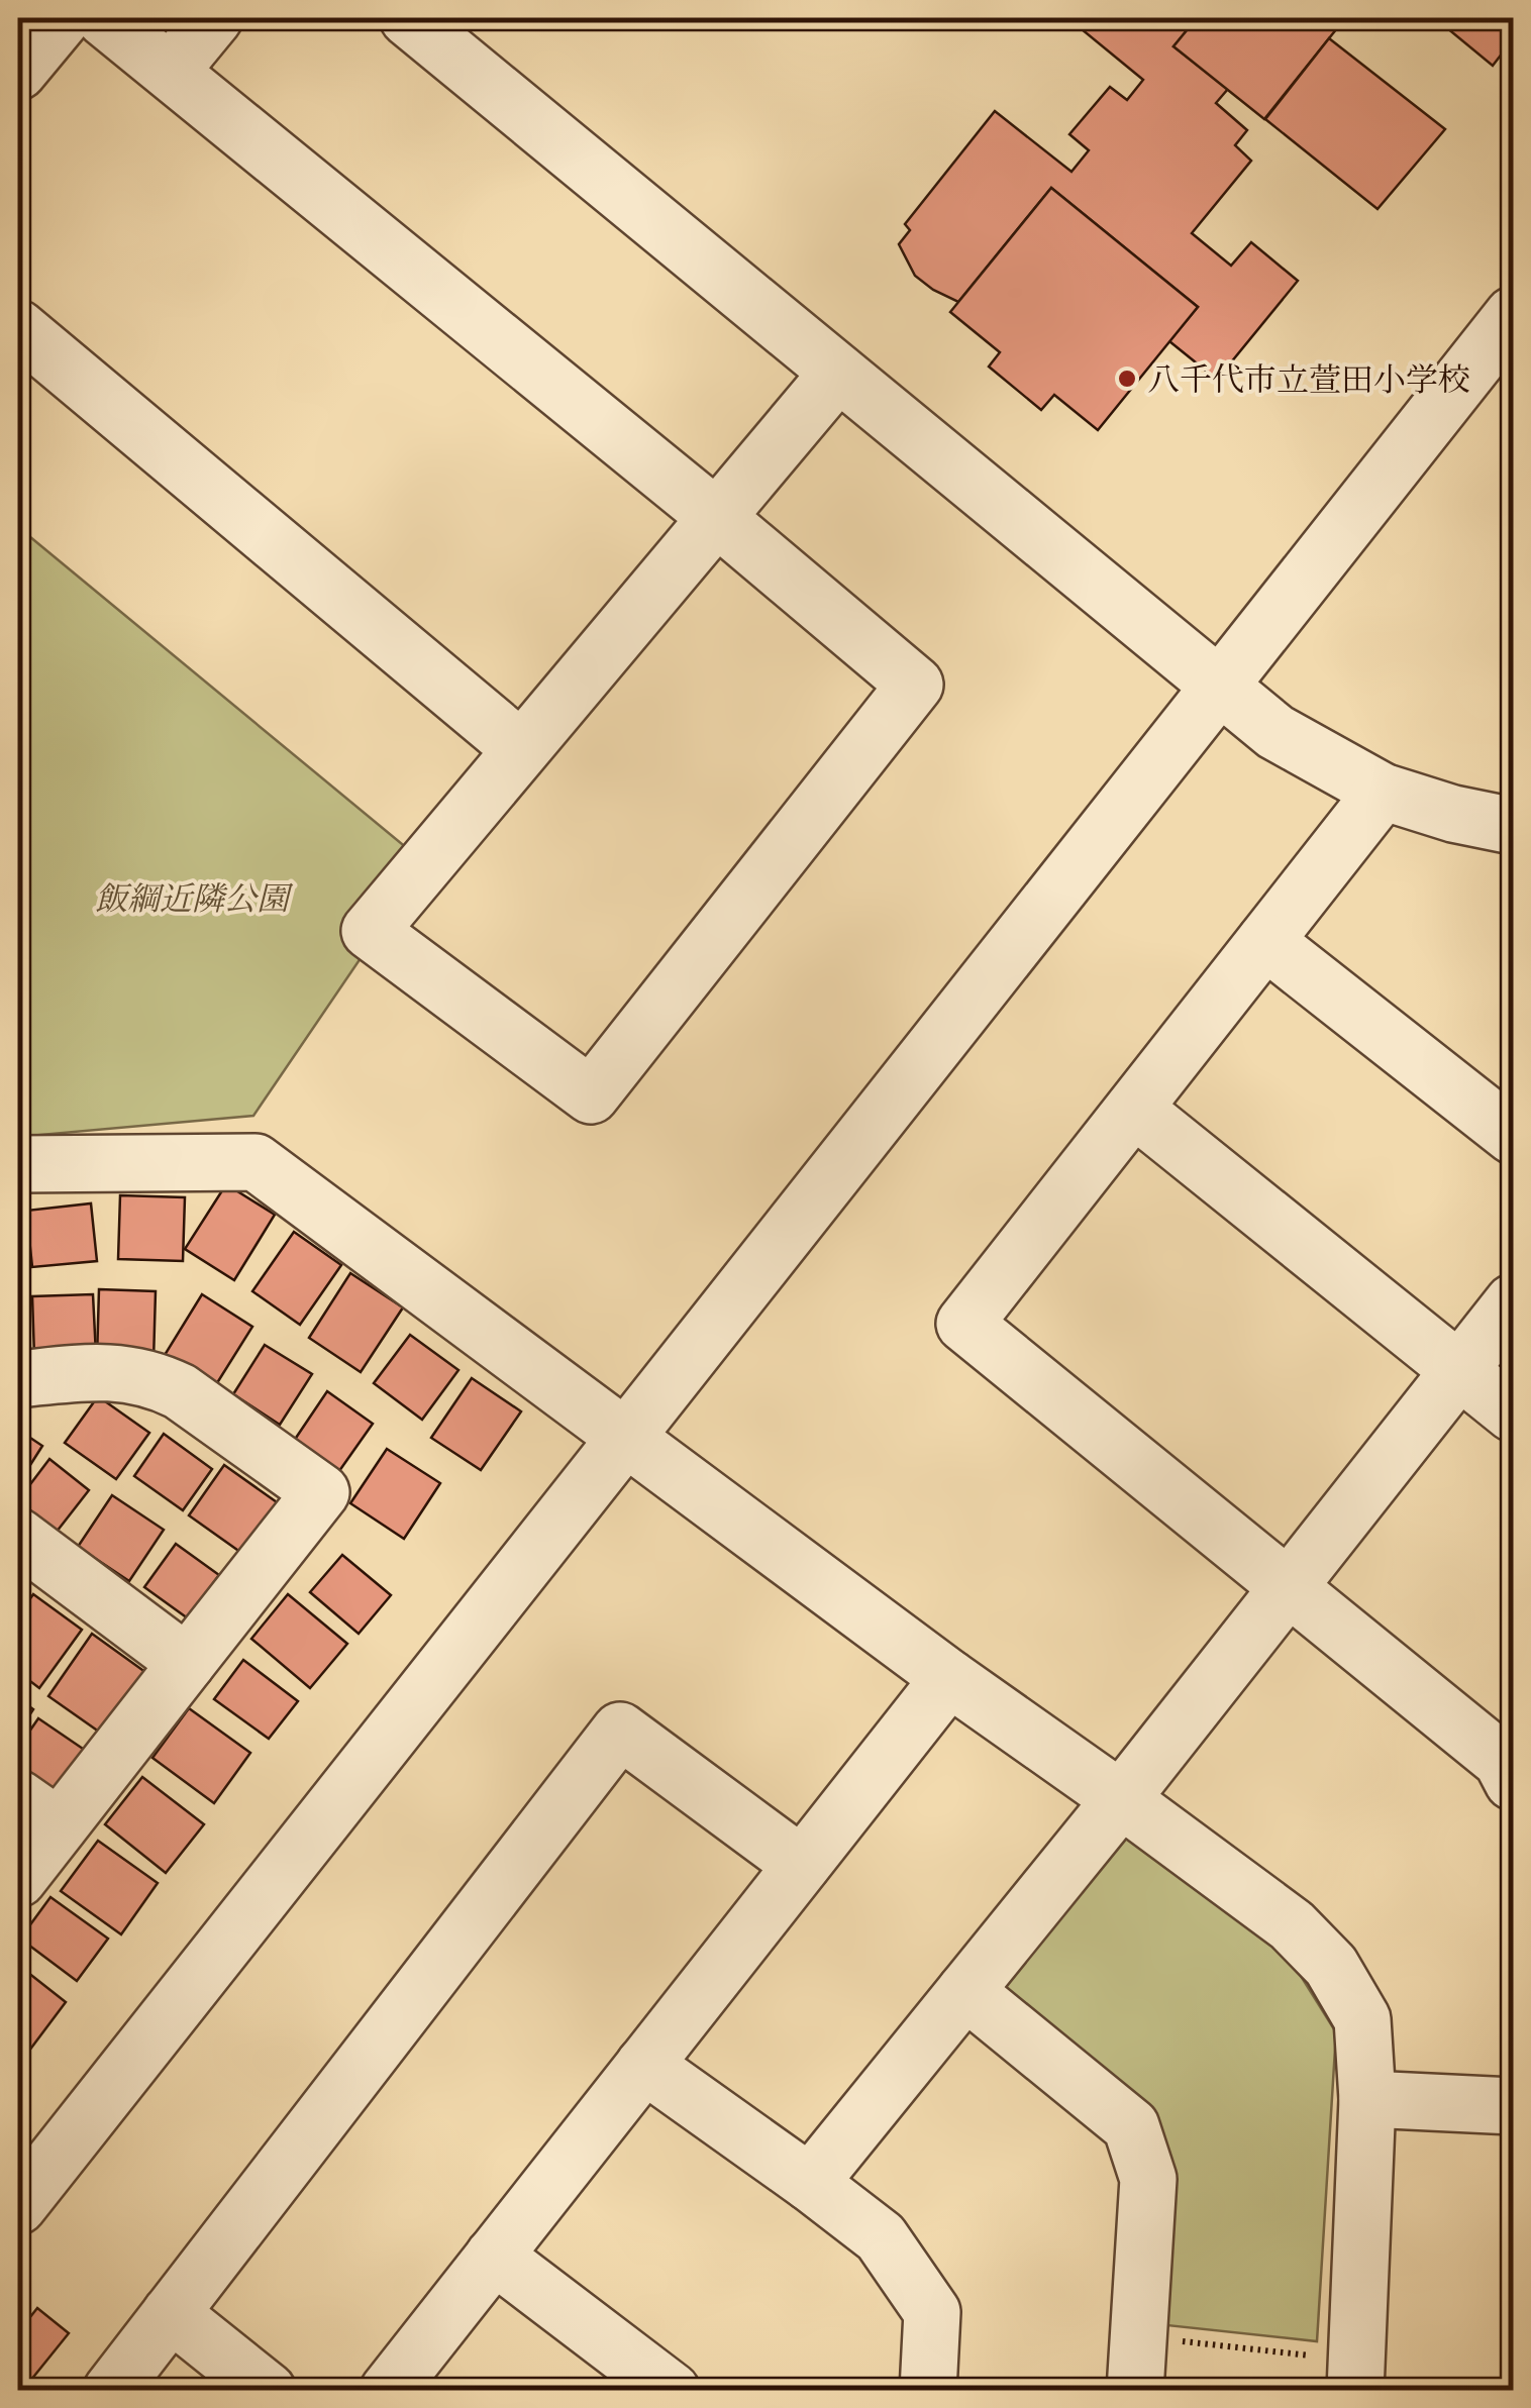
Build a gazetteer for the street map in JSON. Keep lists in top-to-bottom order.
{
  "parks": ["飯綱近隣公園"],
  "places": ["八千代市立萱田小学校"]
}
